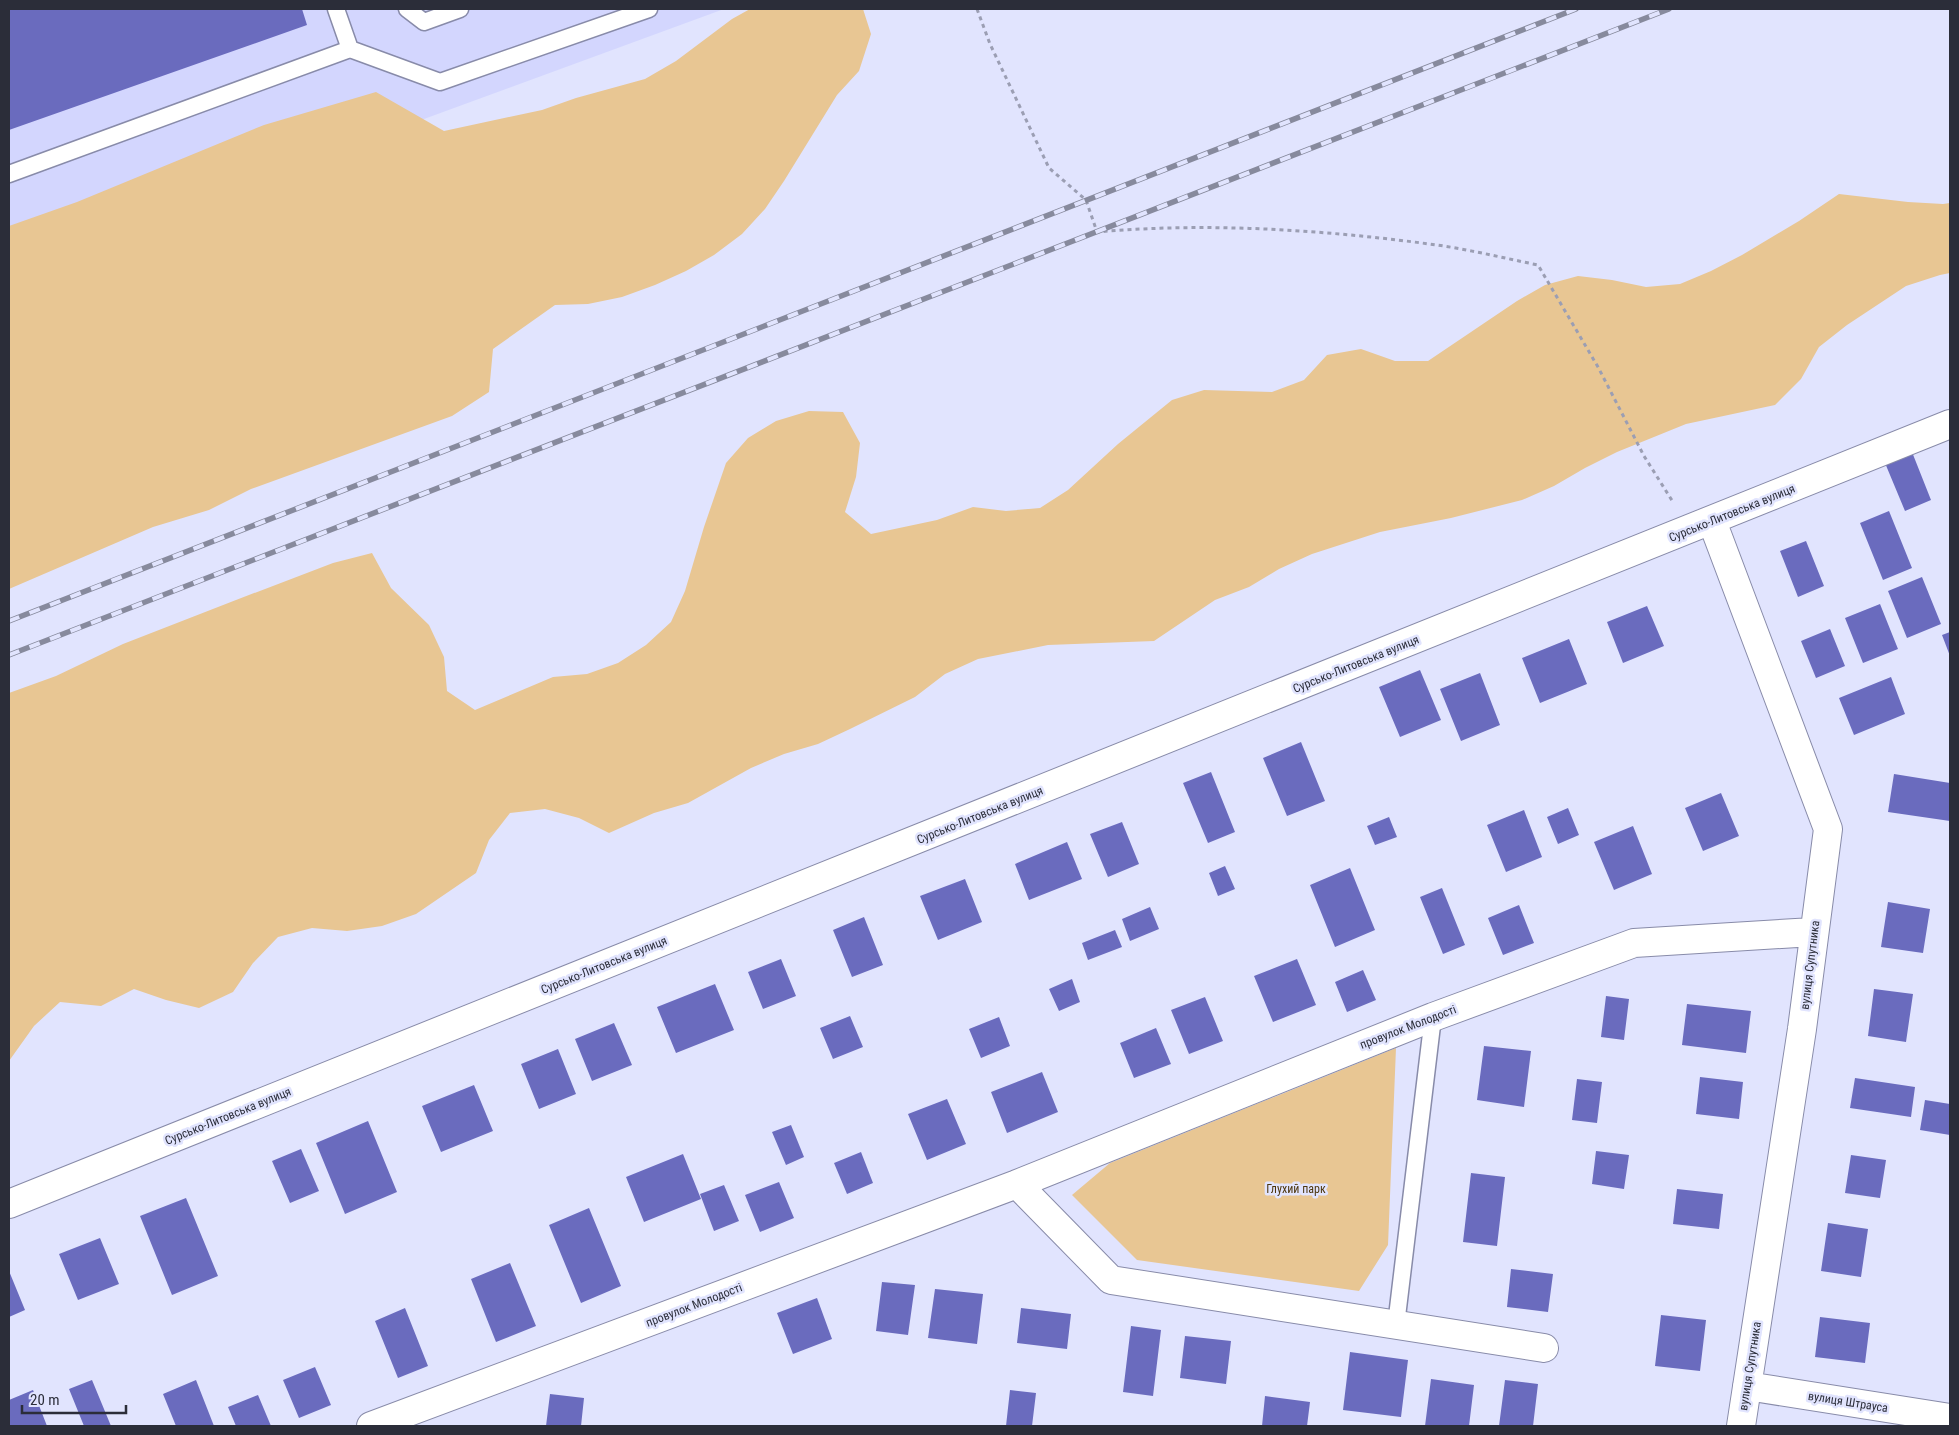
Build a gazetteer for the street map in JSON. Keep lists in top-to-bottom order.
{
  "streets": {
    "street": [
      "Сурсько-Литовська вулиця",
      "вулиця Супутника",
      "провулок Молодості",
      "вулиця Штрауса"
    ]
  },
  "crossings": [
    ["Сурсько-Литовська вулиця", "вулиця Супутника"],
    ["вулиця Супутника", "провулок Молодості"],
    ["вулиця Супутника", "вулиця Штрауса"]
  ],
  "parks": ["Глухий парк"],
  "scale_bar": "20 m"
}
